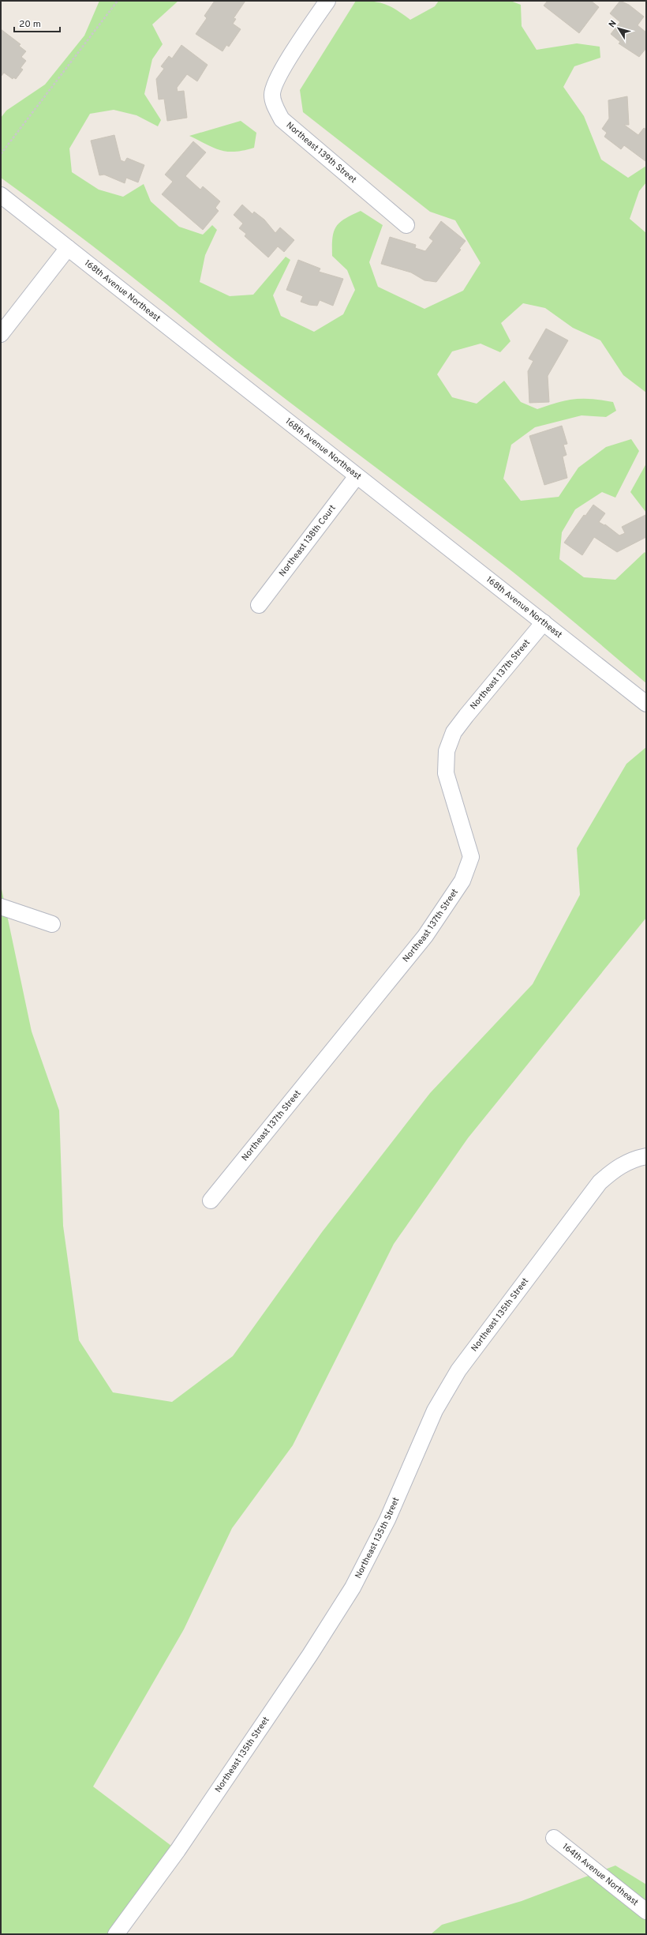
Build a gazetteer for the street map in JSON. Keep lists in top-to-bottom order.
{
  "streets": {
    "street": [
      "Northeast 139th Street",
      "168th Avenue Northeast",
      "Northeast 138th Court",
      "Northeast 137th Street",
      "Northeast 135th Street",
      "164th Avenue Northeast"
    ]
  },
  "crossings": [
    ["168th Avenue Northeast", "Northeast 138th Court"],
    ["168th Avenue Northeast", "Northeast 137th Street"]
  ],
  "scale_bar": "20 m",
  "north": "top left"
}
